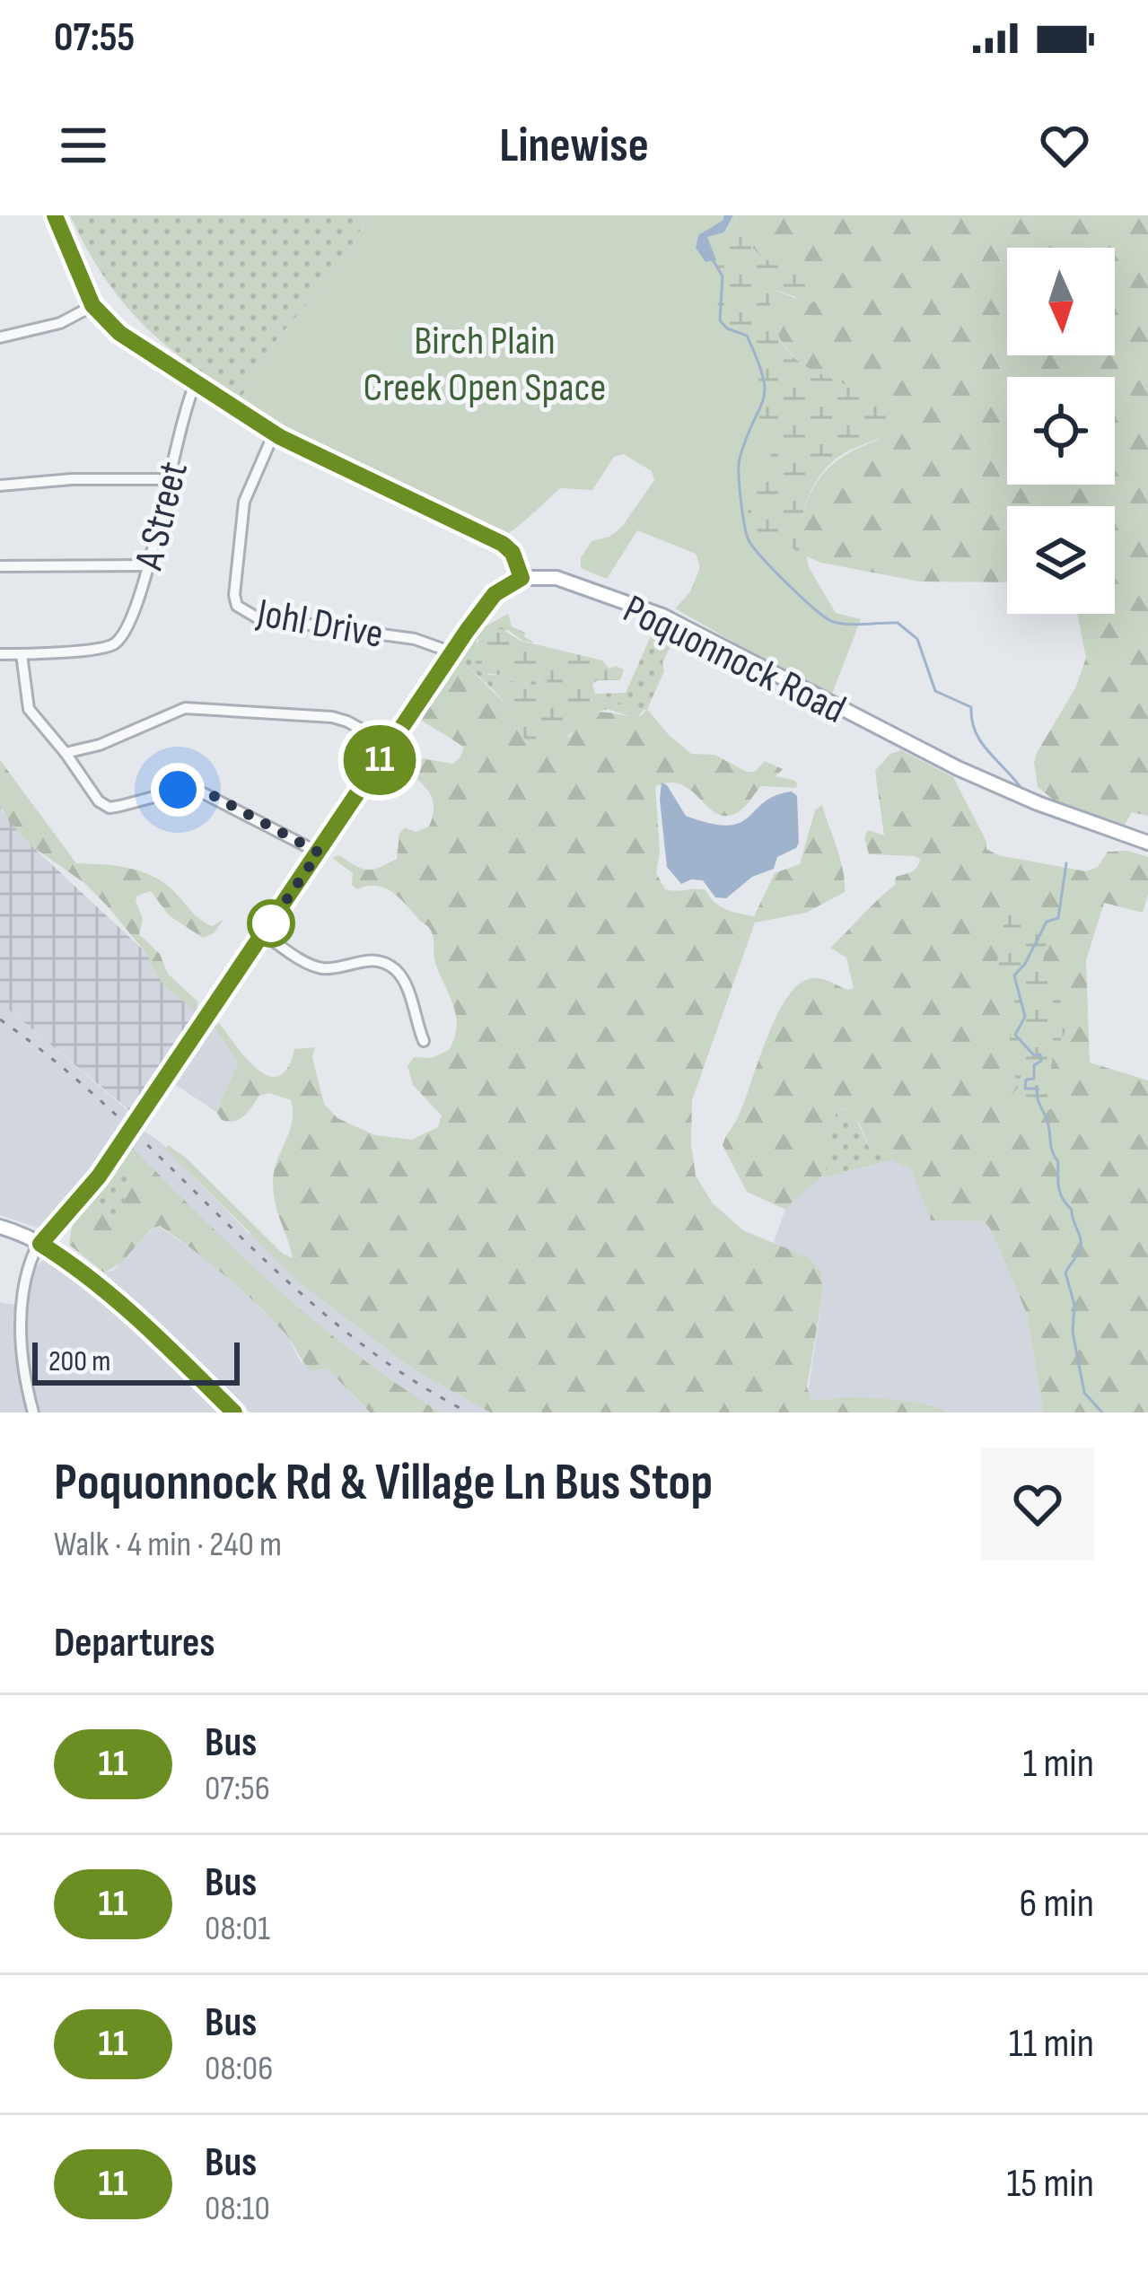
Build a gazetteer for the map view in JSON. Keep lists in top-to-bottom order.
{
  "streets": {
    "main road": ["Poquonnock Road"],
    "street": ["A Street", "Johl Drive"]
  },
  "parks": ["Birch Plain Creek Open Space"],
  "lines": ["bus line 11"],
  "scale_bar": "200 m",
  "north": "bottom",
  "page": {
    "status": "07:55",
    "header": "Linewise",
    "on_map": "11",
    "scale": "200 m",
    "heading": [
      ["Poquonnock Rd & Village Ln Bus Stop", "Walk · 4 min · 240 m"],
      "Departures"
    ],
    "list": [
      {
        "mark": "11",
        "name": "Bus",
        "note": "07:56",
        "value": "1 min"
      },
      {
        "mark": "11",
        "name": "Bus",
        "note": "08:01",
        "value": "6 min"
      },
      {
        "mark": "11",
        "name": "Bus",
        "note": "08:06",
        "value": "11 min"
      },
      {
        "mark": "11",
        "name": "Bus",
        "note": "08:10",
        "value": "15 min"
      }
    ]
  }
}
